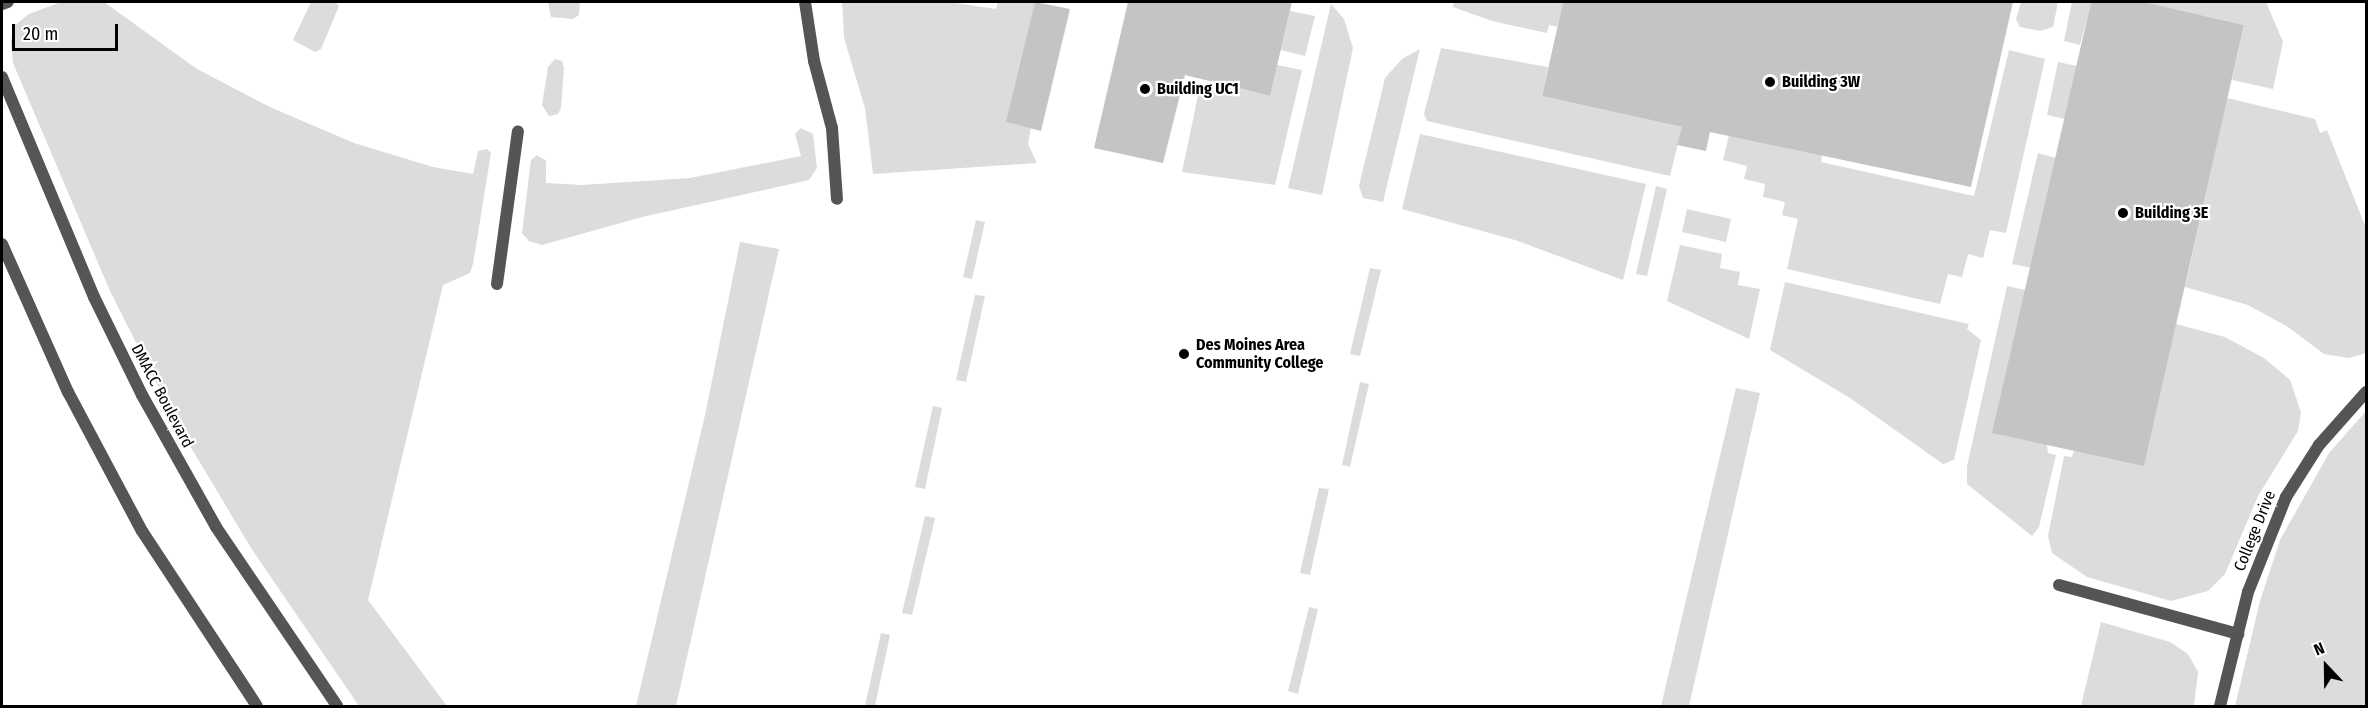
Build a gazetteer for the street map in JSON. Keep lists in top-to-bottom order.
{
  "streets": {
    "street": ["DMACC Boulevard", "College Drive"]
  },
  "places": [
    "Building 3W",
    "Building UC1",
    "Building 3E",
    "Des Moines Area Community College"
  ],
  "scale_bar": "20 m",
  "north": "top"
}
